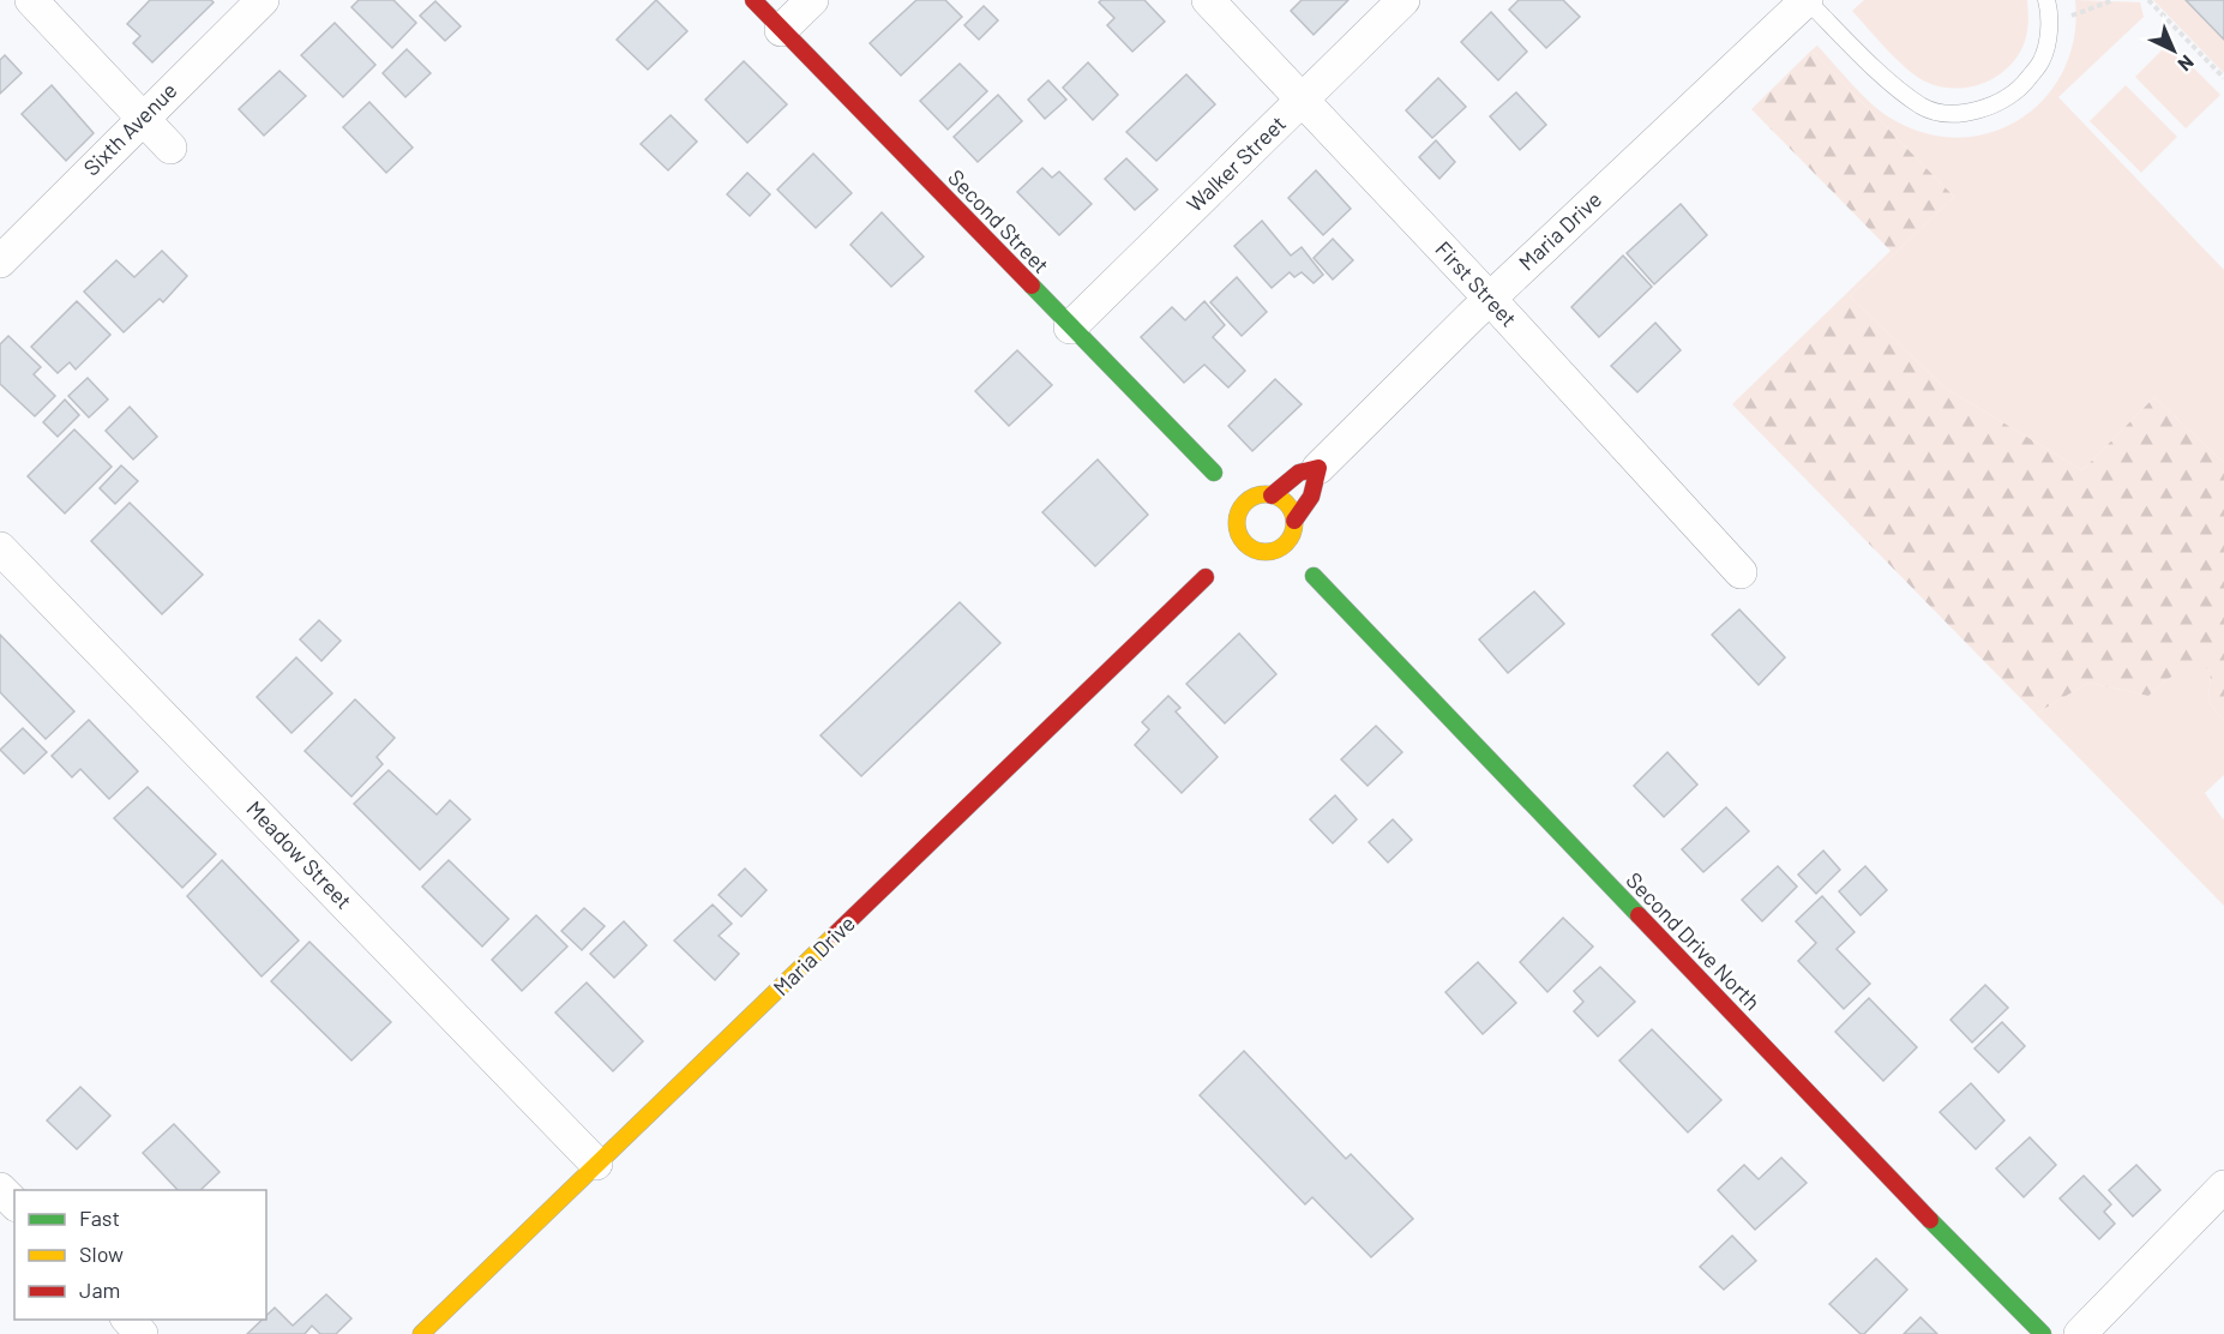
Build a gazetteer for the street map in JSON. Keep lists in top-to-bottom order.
{
  "streets": {
    "street": [
      "Sixth Avenue",
      "Walker Street",
      "Second Street",
      "Maria Drive",
      "First Street",
      "Meadow Street",
      "Second Drive North"
    ]
  },
  "crossings": [
    ["Walker Street", "Second Street"],
    ["Walker Street", "First Street"],
    ["Second Street", "Second Drive North"],
    ["Maria Drive", "First Street"],
    ["Maria Drive", "Meadow Street"]
  ],
  "legend": ["Fast", "Slow", "Jam"],
  "north": "bottom right"
}
